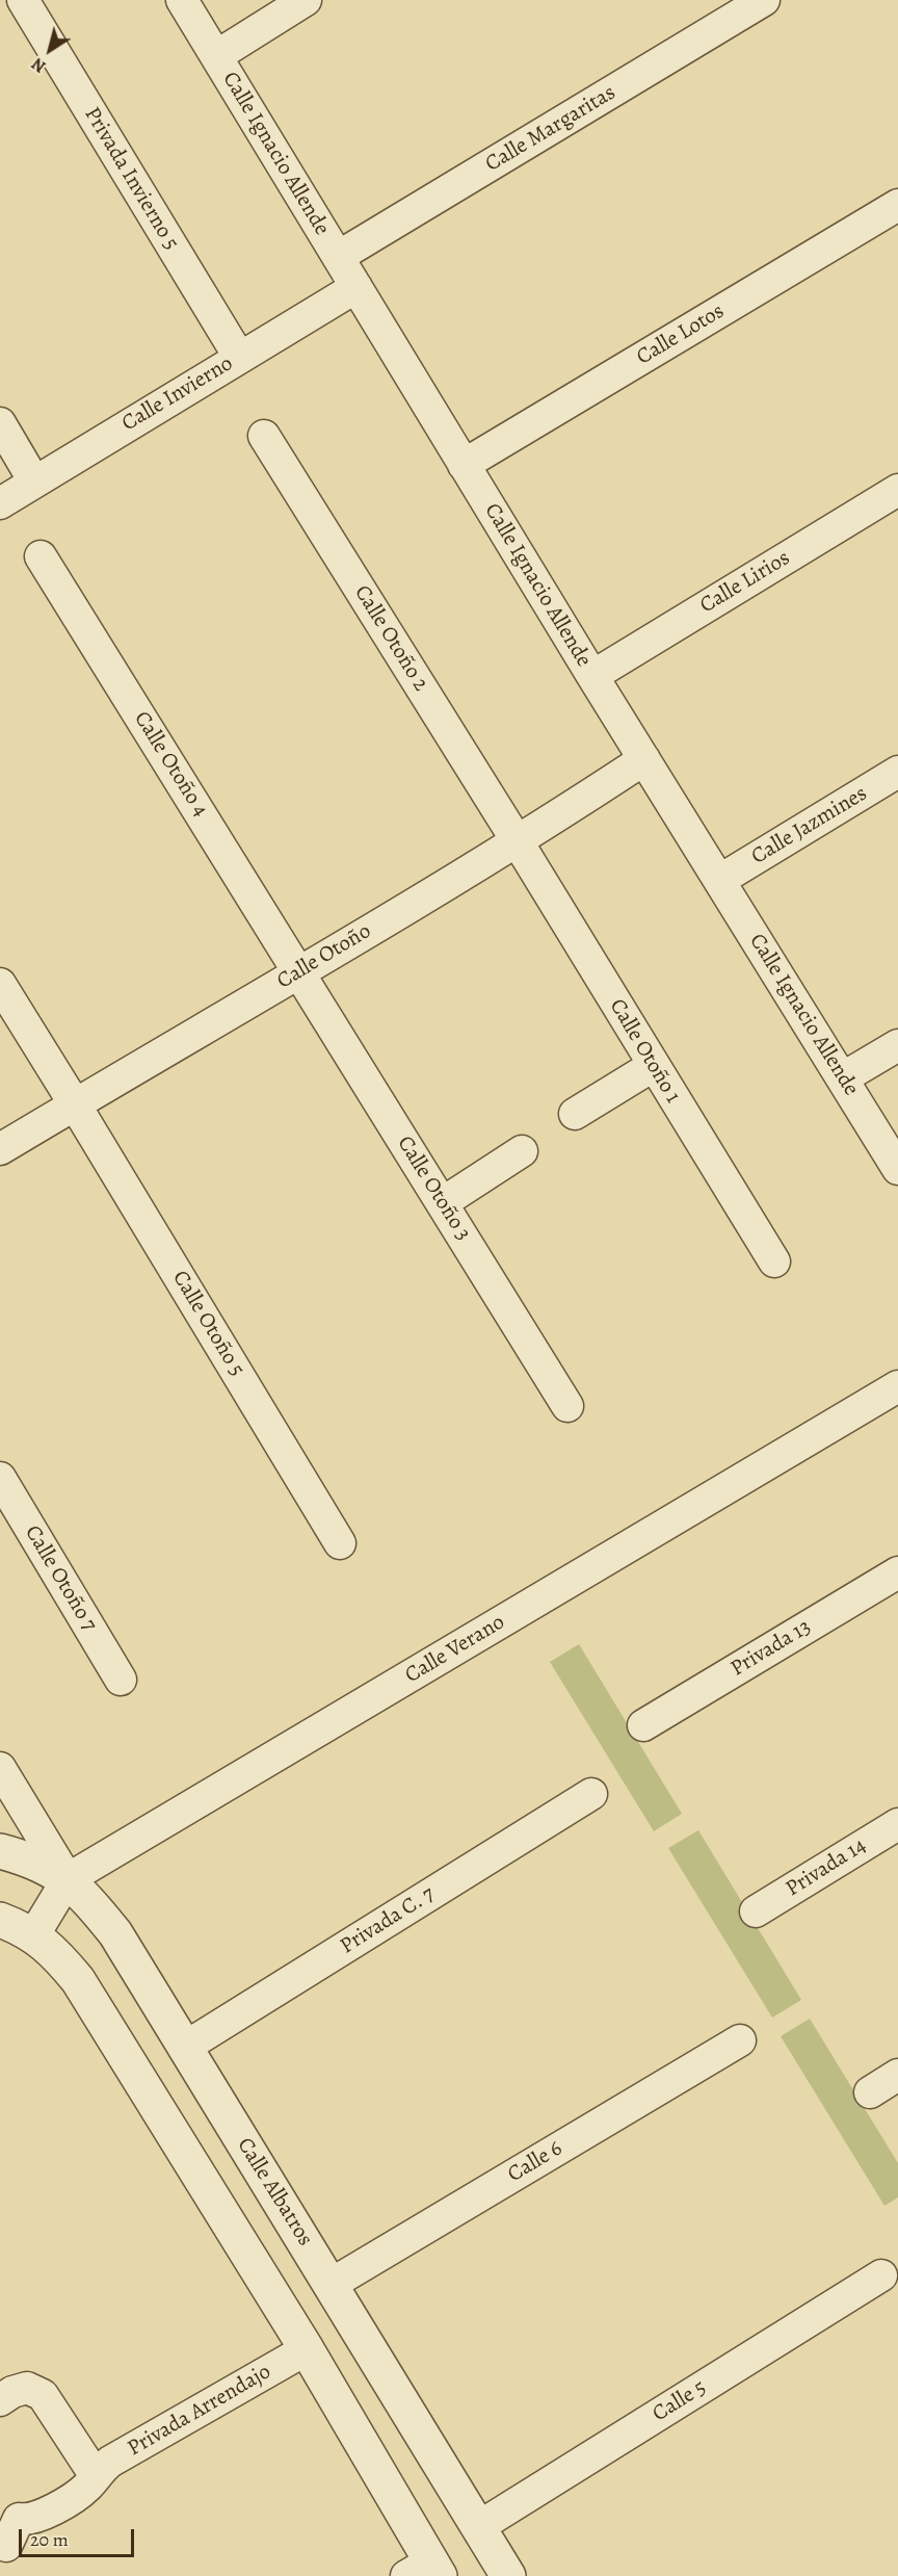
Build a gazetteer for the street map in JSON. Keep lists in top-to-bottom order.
{
  "streets": {
    "street": [
      "Calle Margaritas",
      "Calle Ignacio Allende",
      "Privada Invierno 5",
      "Calle Lotos",
      "Calle Invierno",
      "Calle Lirios",
      "Calle Otoño 2",
      "Calle Otoño 4",
      "Calle Jazmines",
      "Calle Otoño",
      "Calle Otoño 1",
      "Calle Otoño 3",
      "Calle Otoño 5",
      "Calle Otoño 7",
      "Privada 13",
      "Calle Verano",
      "Privada 14",
      "Privada C. 7",
      "Calle 6",
      "Calle Albatros",
      "Calle 5",
      "Privada Arrendajo"
    ]
  },
  "crossings": [
    ["Calle Margaritas", "Calle Ignacio Allende"],
    ["Calle Ignacio Allende", "Calle Lotos"],
    ["Calle Ignacio Allende", "Calle Invierno"],
    ["Calle Ignacio Allende", "Calle Lirios"],
    ["Calle Ignacio Allende", "Calle Jazmines"],
    ["Calle Ignacio Allende", "Calle Otoño"],
    ["Privada Invierno 5", "Calle Invierno"],
    ["Calle Otoño 2", "Calle Otoño"],
    ["Calle Otoño 2", "Calle Otoño 1"],
    ["Calle Otoño 4", "Calle Otoño"],
    ["Calle Otoño 4", "Calle Otoño 3"],
    ["Calle Otoño", "Calle Otoño 1"],
    ["Calle Otoño", "Calle Otoño 3"],
    ["Calle Otoño", "Calle Otoño 5"],
    ["Calle Verano", "Calle Albatros"],
    ["Privada C. 7", "Calle Albatros"],
    ["Calle 6", "Calle Albatros"],
    ["Calle Albatros", "Calle 5"]
  ],
  "scale_bar": "20 m",
  "north": "bottom left"
}
